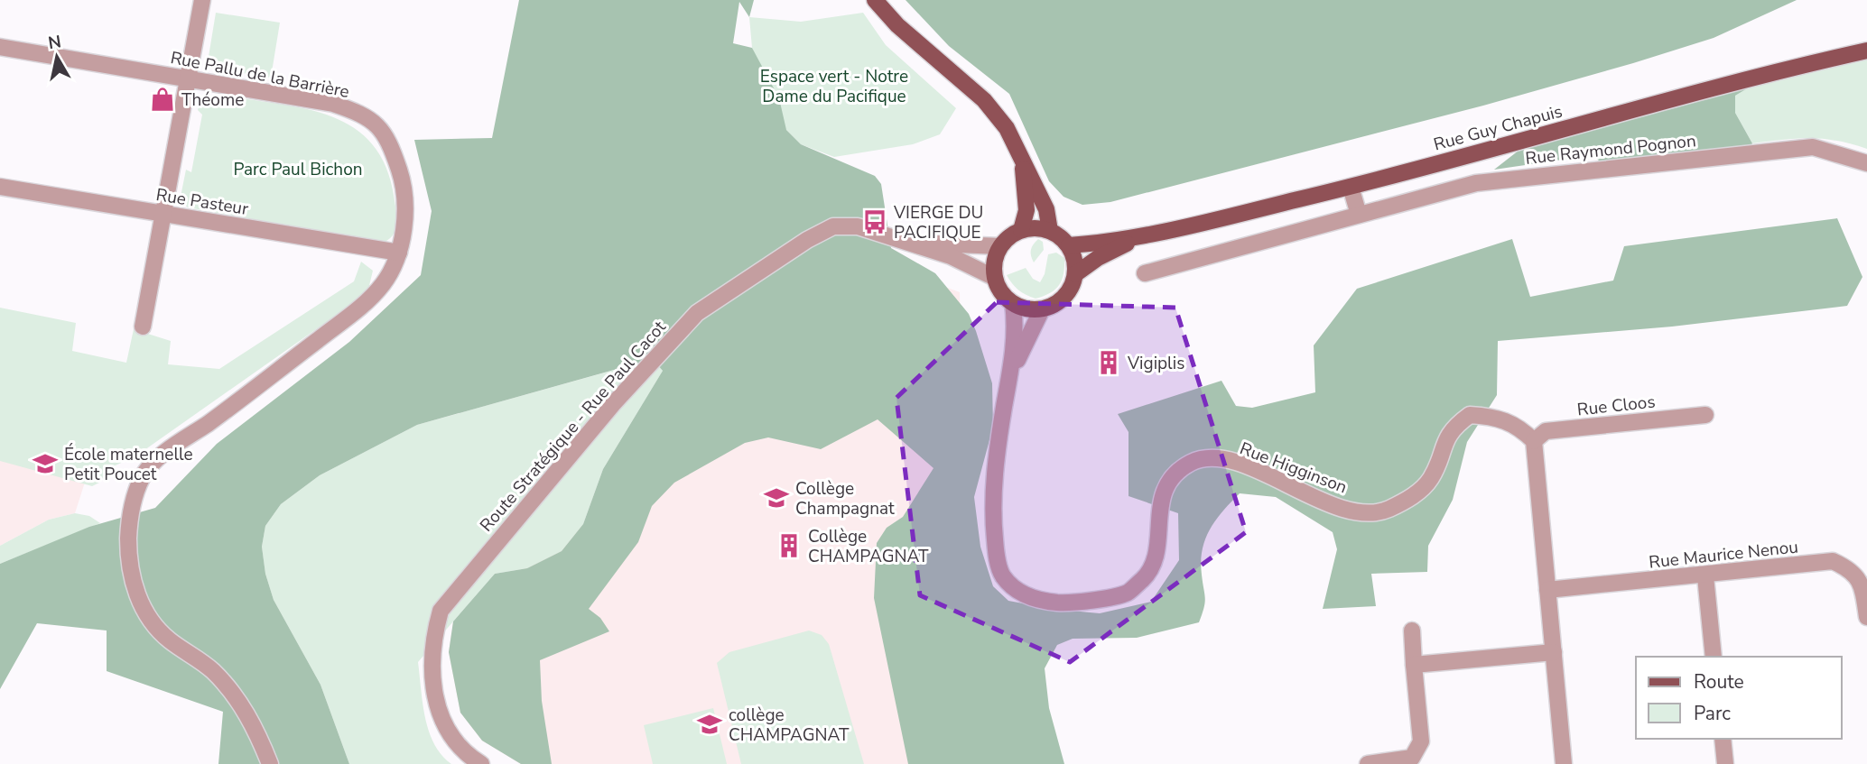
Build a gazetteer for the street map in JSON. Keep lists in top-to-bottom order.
{
  "streets": {
    "main road": ["Rue Guy Chapuis"],
    "street": [
      "Rue Pallu de la Barrière",
      "Rue Raymond Pognon",
      "Rue Pasteur",
      "Rue Cloos",
      "Route Stratégique - Rue Paul Cacot",
      "Rue Higginson",
      "Rue Maurice Nenou"
    ]
  },
  "crossings": [
    ["Rue Pallu de la Barrière", "Rue Pasteur"],
    ["Rue Guy Chapuis", "Route Stratégique - Rue Paul Cacot"],
    ["Rue Guy Chapuis", "Rue Higginson"],
    ["Rue Cloos", "Rue Higginson"],
    ["Route Stratégique - Rue Paul Cacot", "Rue Higginson"]
  ],
  "parks": ["Espace vert - Notre Dame du Pacifique", "Parc Paul Bichon"],
  "places": {
    "shop": ["Théome"],
    "bus stop": ["VIERGE DU PACIFIQUE"],
    "building": ["Vigiplis", "Collège CHAMPAGNAT"],
    "school or university": ["École maternelle Petit Poucet", "Collège Champagnat", "collège CHAMPAGNAT"]
  },
  "legend": ["Route", "Parc"],
  "north": "top"
}
